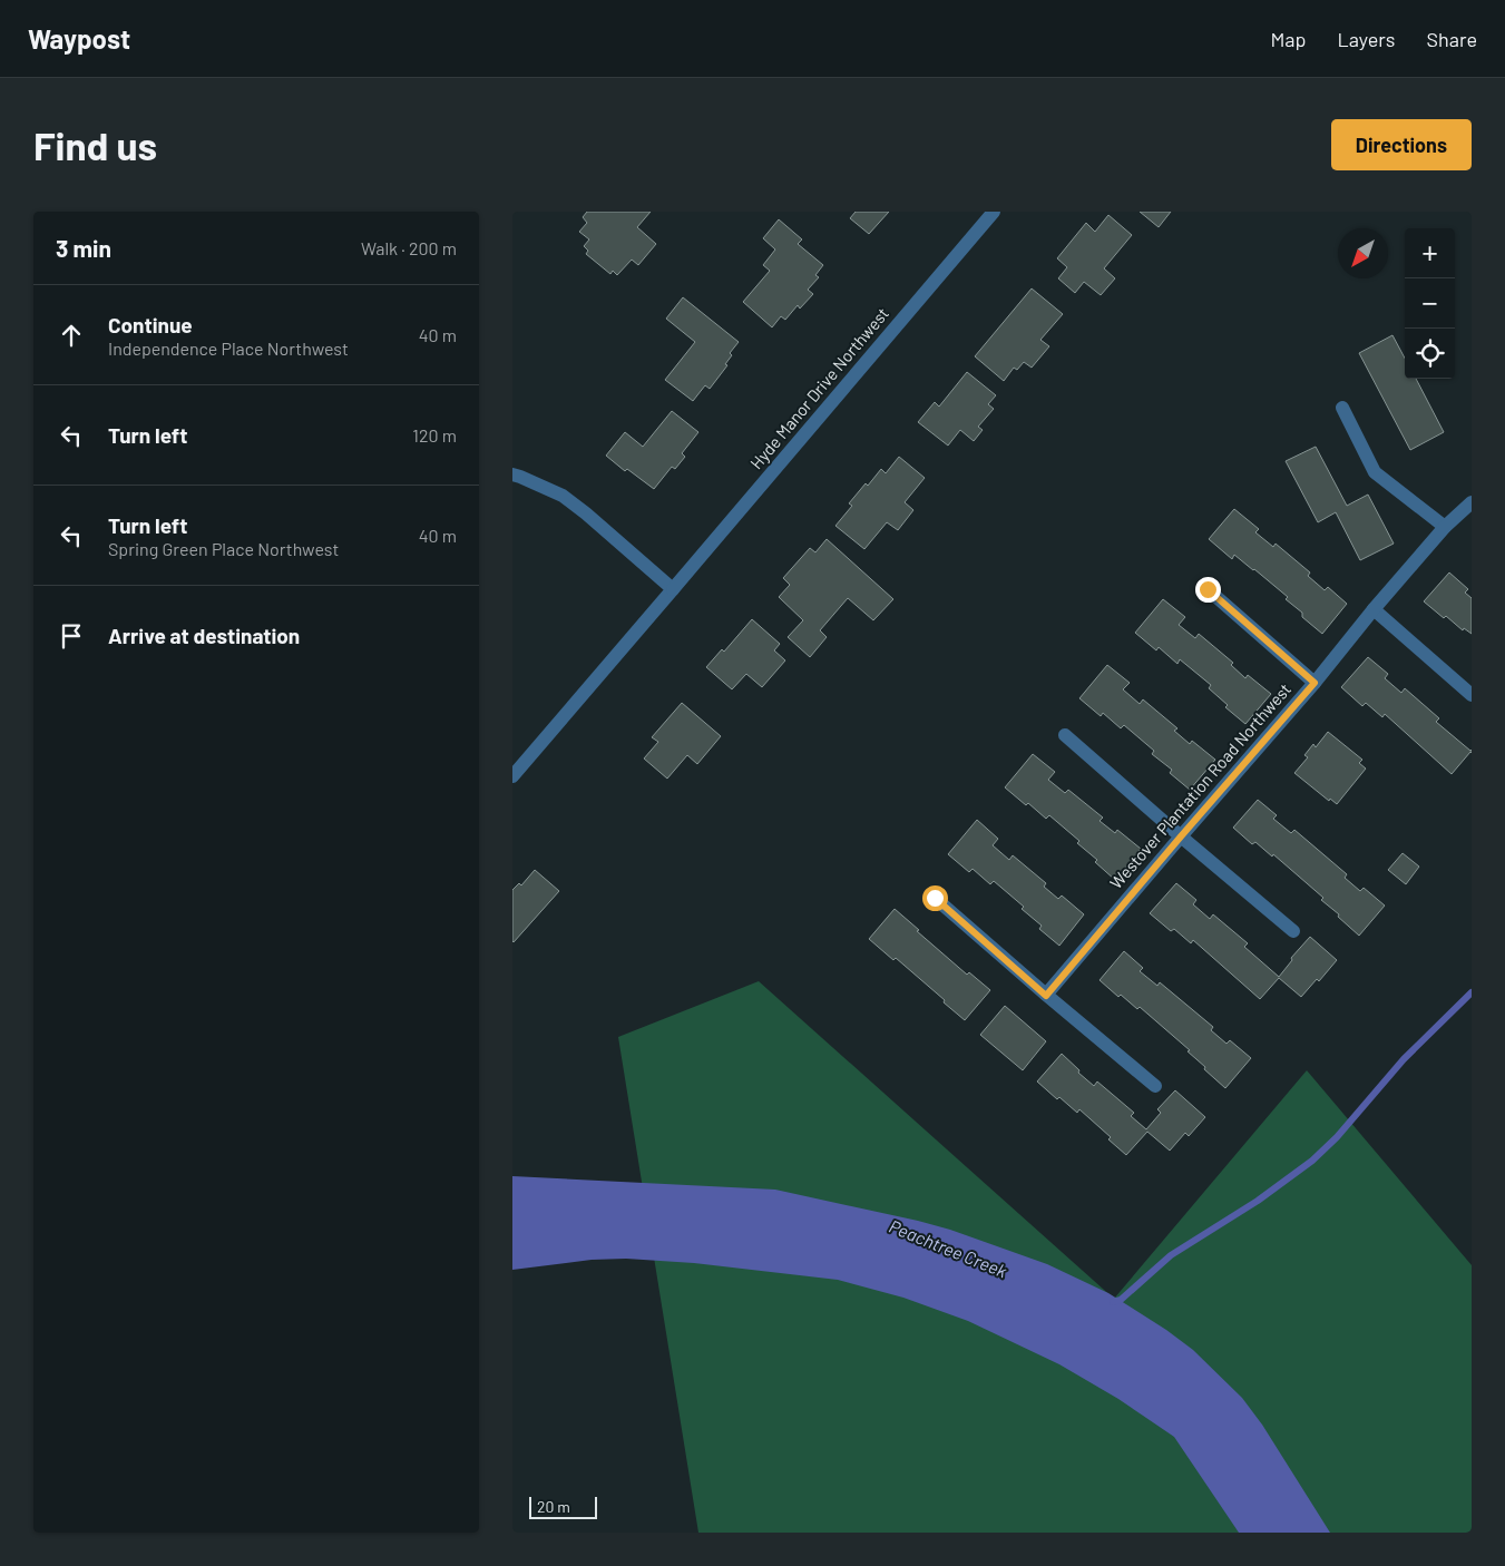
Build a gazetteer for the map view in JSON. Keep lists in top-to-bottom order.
{
  "streets": {
    "street": ["Hyde Manor Drive Northwest", "Westover Plantation Road Northwest"]
  },
  "water": ["Peachtree Creek"],
  "scale_bar": "20 m",
  "north": "bottom left",
  "page": {
    "header": "Waypost",
    "nav": ["Map", "Layers", "Share"],
    "buttons": "Directions",
    "title": "Find us",
    "heading": ["3 min", "Walk · 200 m"],
    "map_buttons": ["+", "−"],
    "list": [
      ["Continue", "Independence Place Northwest", "40 m"],
      ["Turn left", "120 m"],
      ["Turn left", "Spring Green Place Northwest", "40 m"],
      "Arrive at destination"
    ],
    "scale": "20 m"
  }
}
